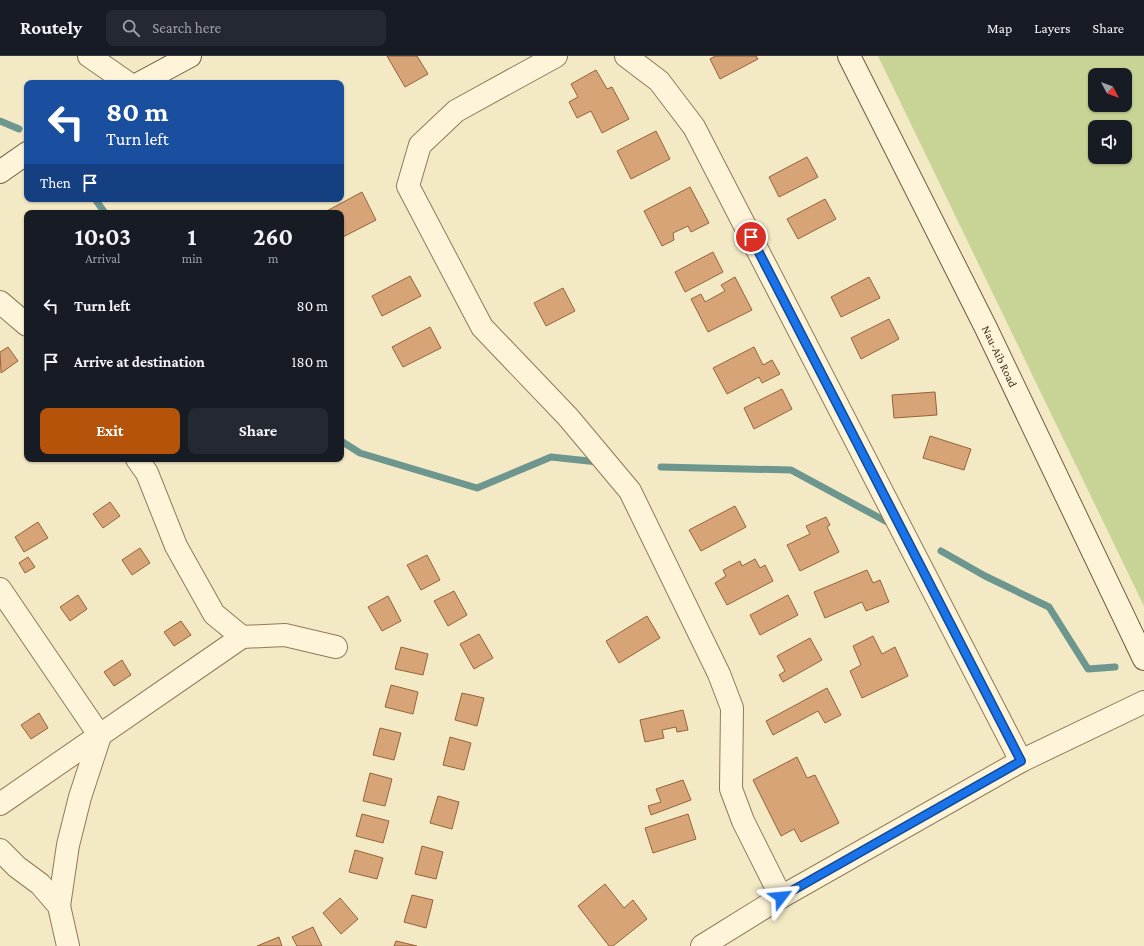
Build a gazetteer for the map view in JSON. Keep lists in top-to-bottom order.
{
  "streets": {
    "street": ["Nau-Aib Road"]
  },
  "north": "bottom right",
  "page": {
    "header": "Routely",
    "search": "Search here",
    "nav": ["Map", "Layers", "Share"],
    "turn": ["80 m", "Turn left"],
    "then": "Then",
    "eta": [
      "10:03",
      "Arrival",
      "1",
      "min",
      "260",
      "m"
    ],
    "list": [
      {
        "name": "Turn left",
        "value": "80 m"
      },
      {
        "name": "Arrive at destination",
        "value": "180 m"
      }
    ],
    "buttons": ["Exit", "Share"]
  }
}
